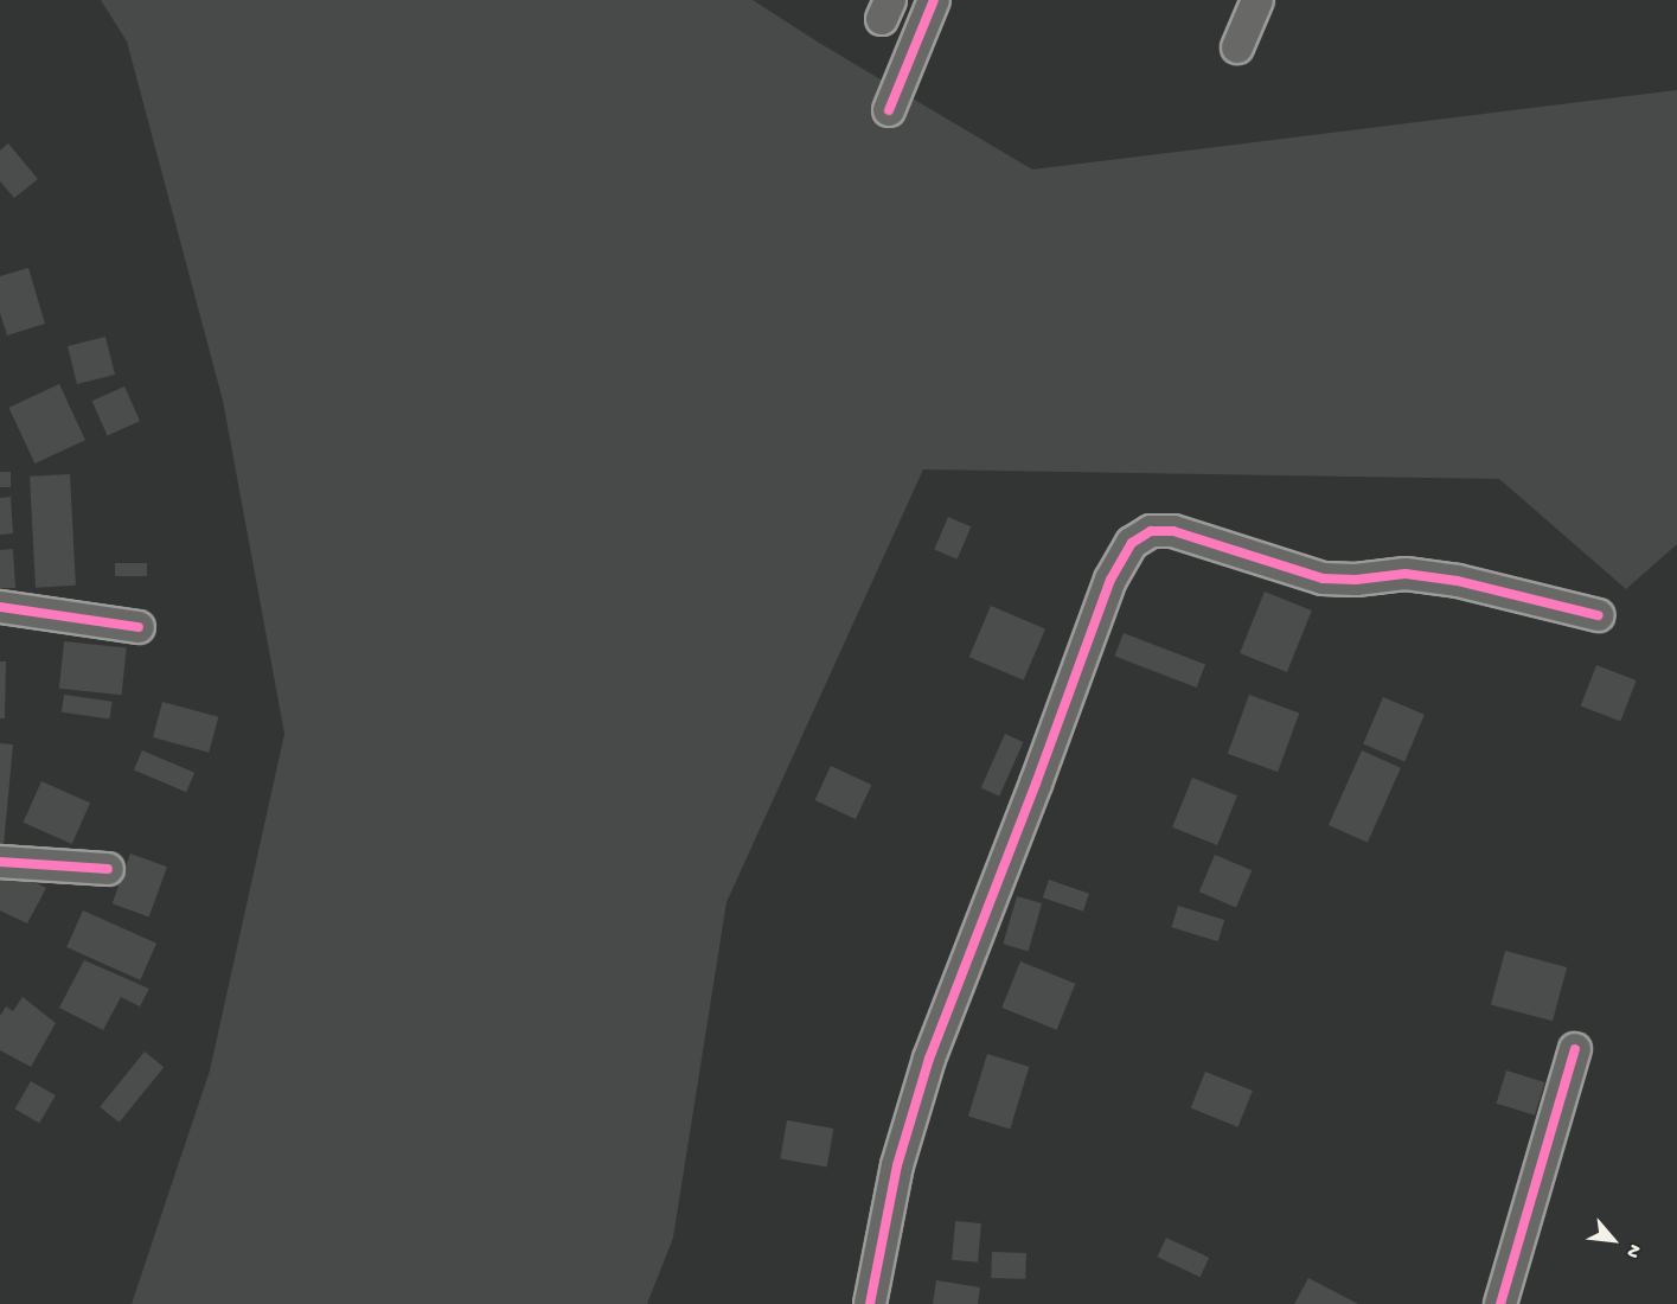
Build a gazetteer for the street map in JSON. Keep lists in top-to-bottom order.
{
  "north": "bottom right"
}
